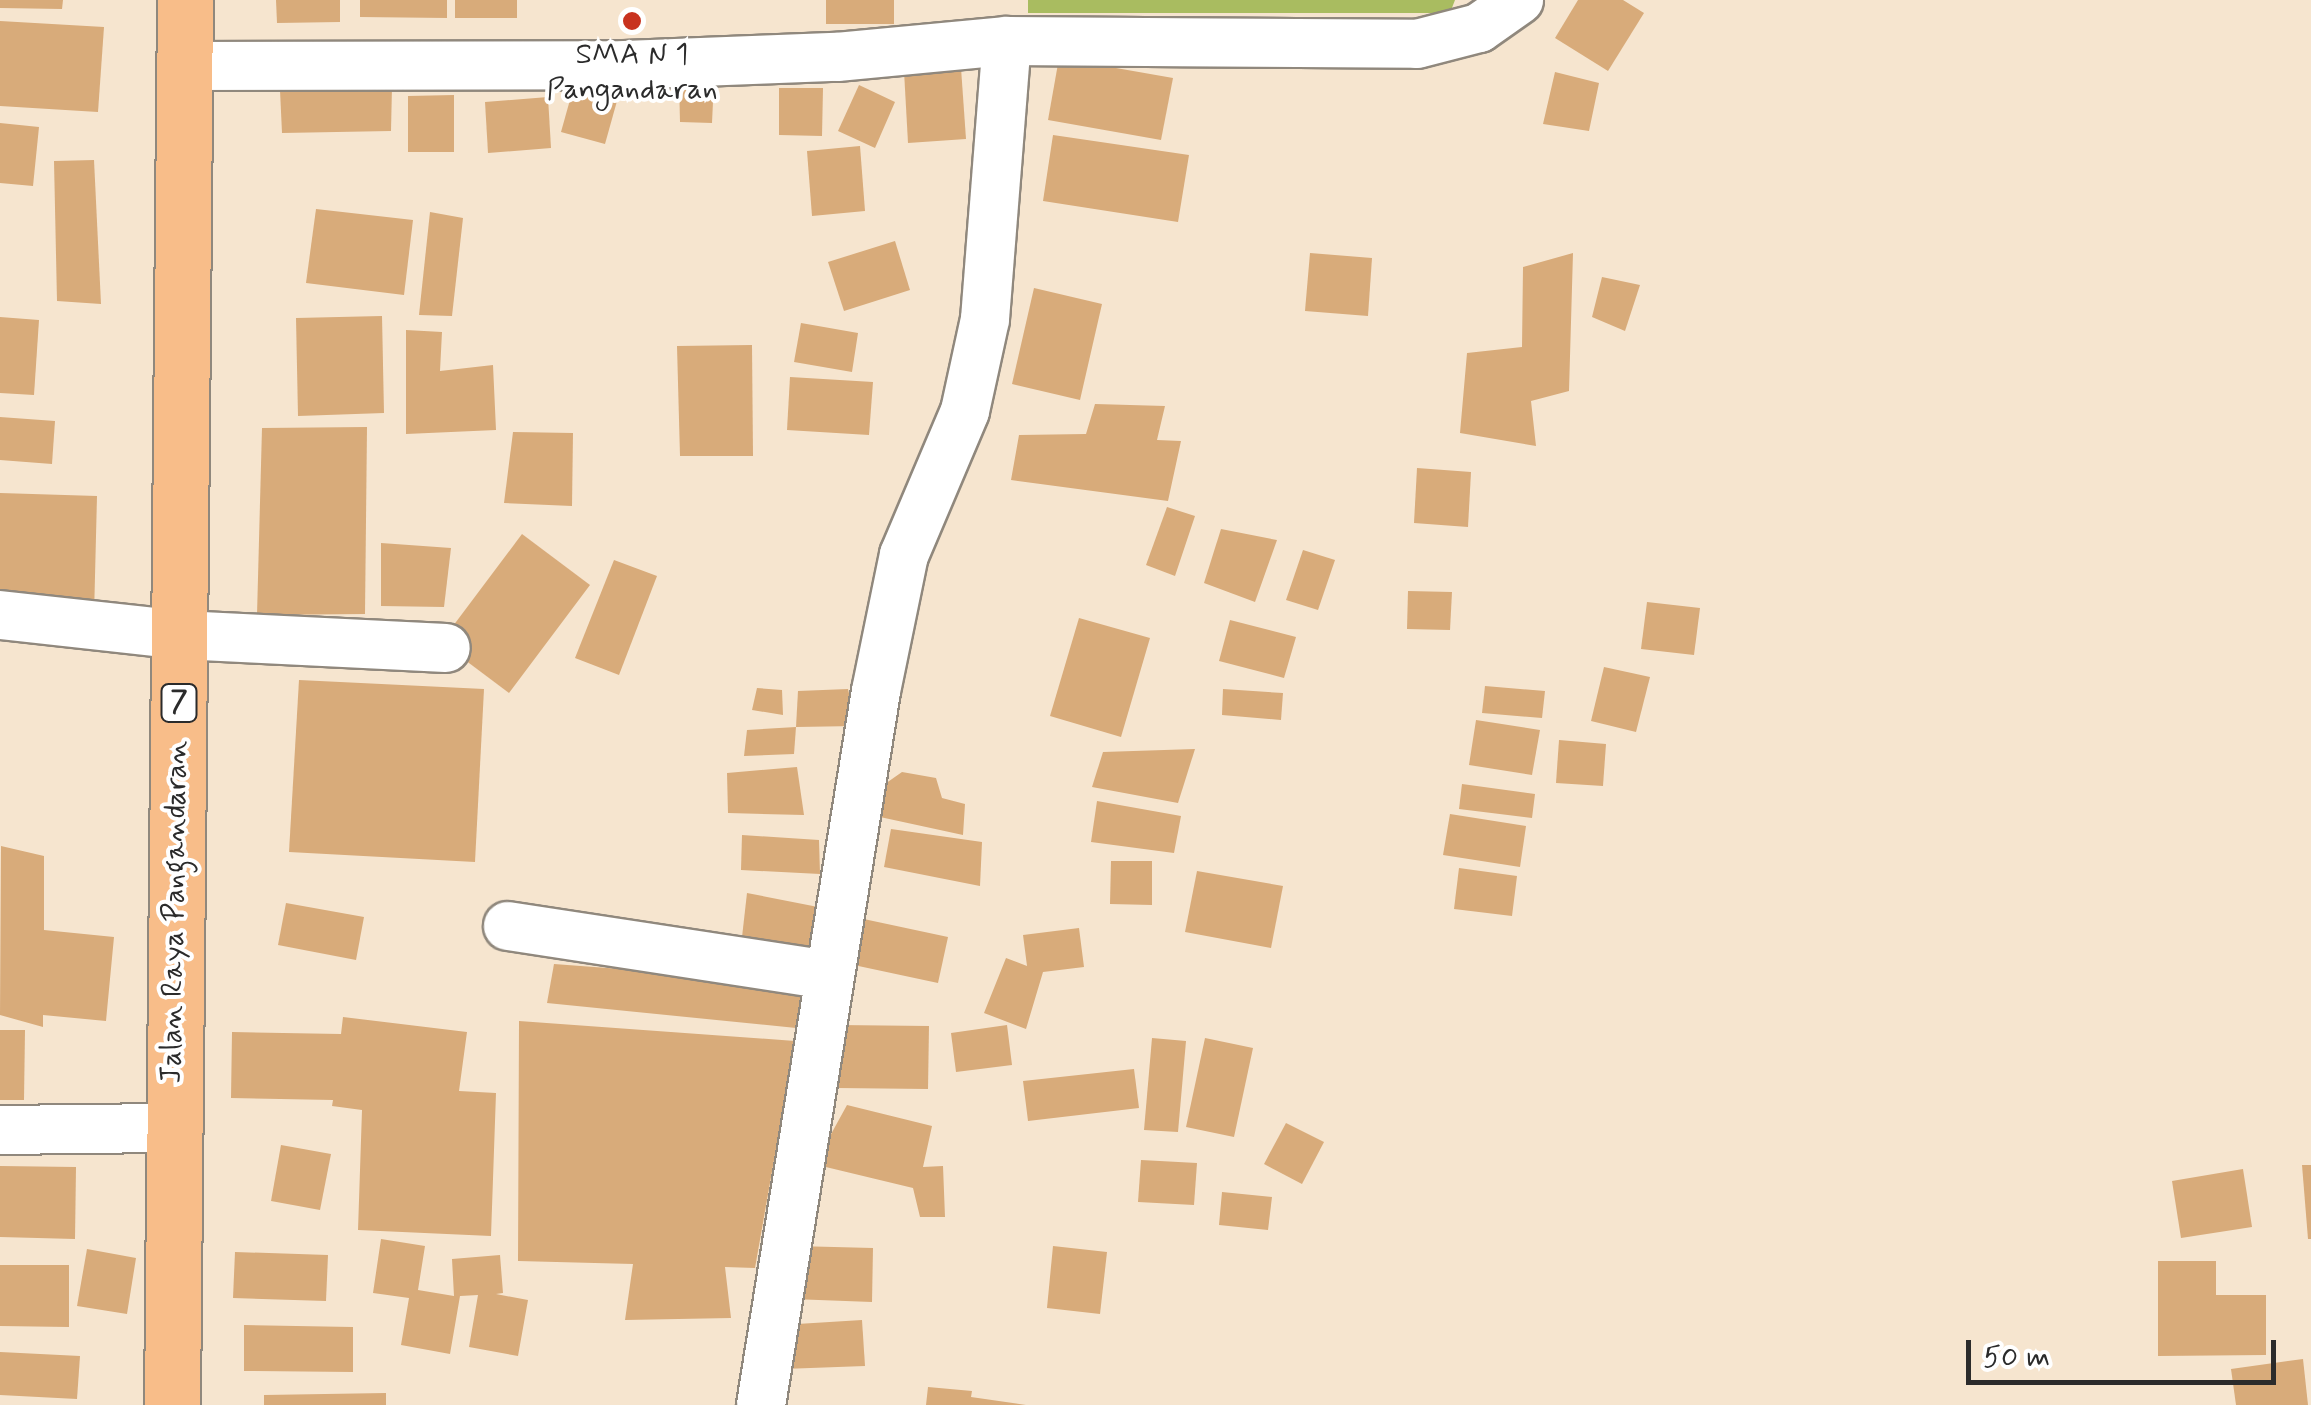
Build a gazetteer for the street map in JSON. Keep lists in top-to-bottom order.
{
  "streets": {
    "highway": ["7", "Jalan Raya Pangandaran"]
  },
  "places": ["SMA N 1 Pangandaran"],
  "scale_bar": "50 m"
}
